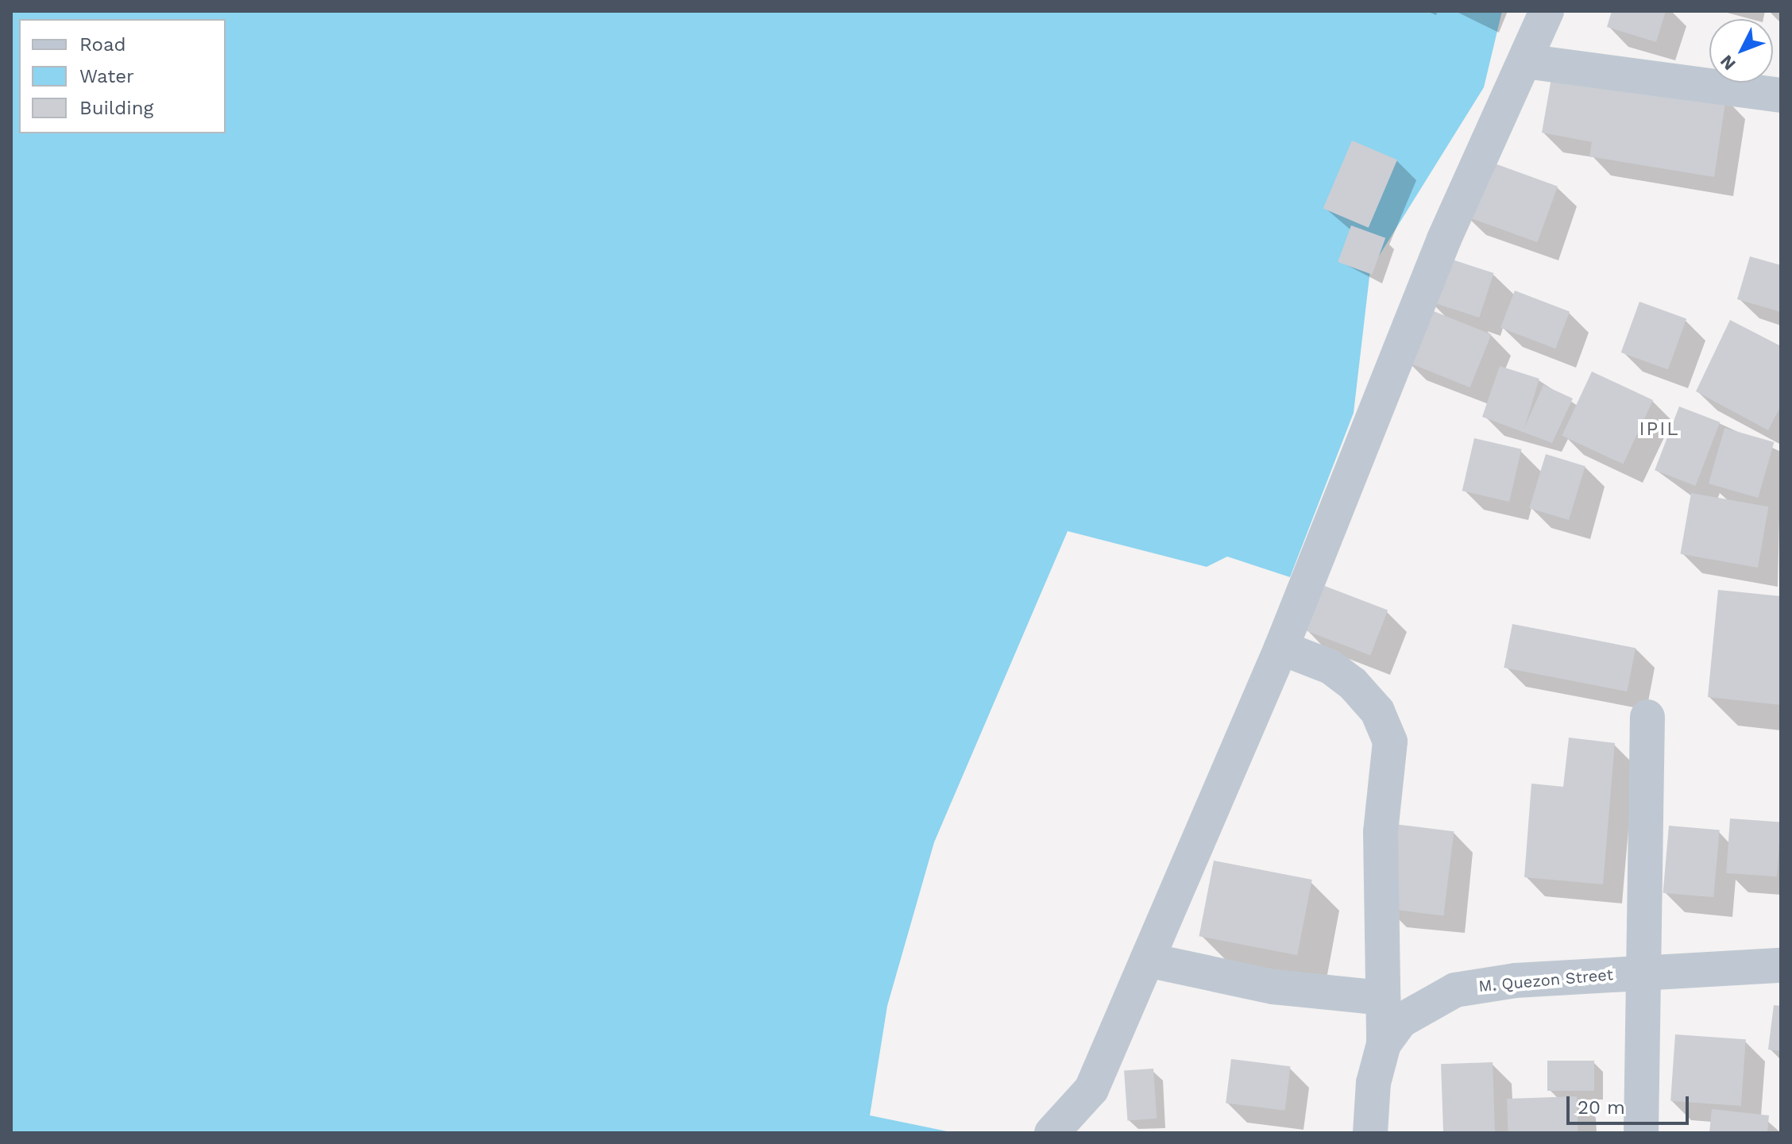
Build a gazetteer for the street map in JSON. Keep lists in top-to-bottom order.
{
  "streets": {
    "street": ["M. Quezon Street"]
  },
  "districts": ["IPIL"],
  "legend": ["Road", "Water", "Building"],
  "scale_bar": "20 m",
  "north": "bottom left"
}
